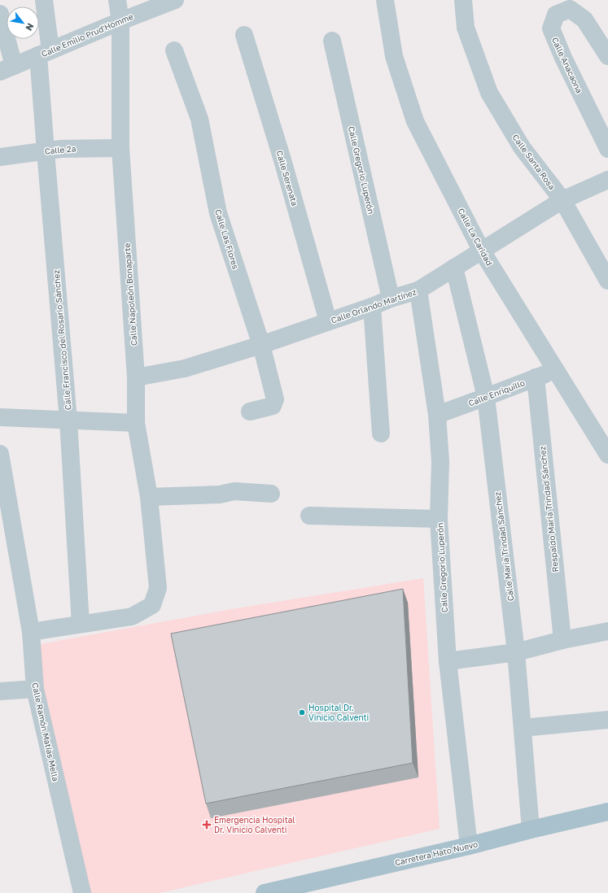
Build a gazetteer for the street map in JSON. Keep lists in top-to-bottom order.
{
  "streets": {
    "main road": ["Carretera Hato Nuevo"],
    "street": [
      "Calle Emilio Prud'Homme",
      "Calle Anacaona",
      "Calle 2a",
      "Calle Santa Rosa",
      "Calle Gregorio Luperón",
      "Calle Serenata",
      "Calle La Caridad",
      "Calle Las Flores",
      "Calle Napoleón Bonaparte",
      "Calle Orlando Martínez",
      "Calle Francisco del Rosario Sánchez",
      "Calle Enriquillo",
      "Respaldo María Trindad Sánchez",
      "Calle María Trindad Sánchez",
      "Calle Ramón Matías Mella"
    ]
  },
  "crossings": [
    ["Calle Emilio Prud'Homme", "Calle Napoleón Bonaparte"],
    ["Calle Emilio Prud'Homme", "Calle Francisco del Rosario Sánchez"],
    ["Calle 2a", "Calle Napoleón Bonaparte"],
    ["Calle 2a", "Calle Francisco del Rosario Sánchez"],
    ["Calle Santa Rosa", "Calle Orlando Martínez"],
    ["Calle Gregorio Luperón", "Calle Orlando Martínez"],
    ["Calle Gregorio Luperón", "Calle Enriquillo"],
    ["Calle Gregorio Luperón", "Carretera Hato Nuevo"],
    ["Calle Serenata", "Calle Orlando Martínez"],
    ["Calle La Caridad", "Calle Orlando Martínez"],
    ["Calle La Caridad", "Calle Enriquillo"],
    ["Calle Las Flores", "Calle Orlando Martínez"],
    ["Calle Napoleón Bonaparte", "Calle Orlando Martínez"],
    ["Calle Napoleón Bonaparte", "Calle Francisco del Rosario Sánchez"],
    ["Calle Orlando Martínez", "Calle María Trindad Sánchez"],
    ["Calle Enriquillo", "Respaldo María Trindad Sánchez"],
    ["Calle Enriquillo", "Calle María Trindad Sánchez"],
    ["Calle María Trindad Sánchez", "Carretera Hato Nuevo"]
  ],
  "places": {
    "other": ["Hospital Dr. Vinicio Calventi"],
    "health": ["Emergencia Hospital Dr. Vinicio Calventi"]
  },
  "north": "bottom right"
}
